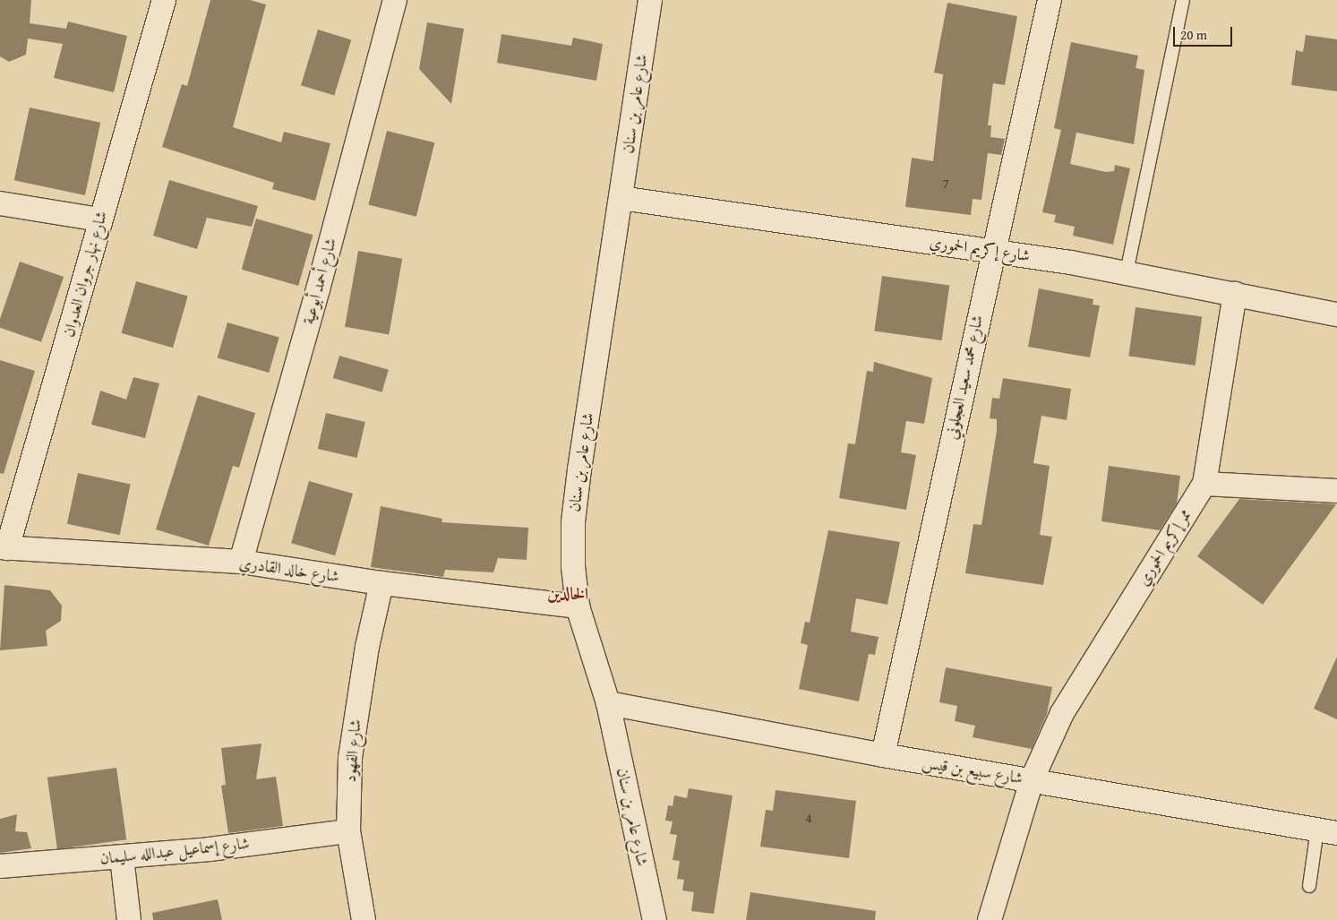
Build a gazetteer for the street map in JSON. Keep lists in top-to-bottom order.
{
  "streets": {
    "street": [
      "شارع عامر بن سنان",
      "شارع إكريم الحموري",
      "شارع نهار جروان العدوان",
      "شارع أحمد أبوعية",
      "شارع محمد سعيد العجلوني",
      "ممر إكريم الحموري",
      "شارع خالد القادري",
      "شارع الفهود",
      "شارع سبيع بن قيس",
      "شارع إسماعيل عبدالله سليمان"
    ]
  },
  "crossings": [
    ["شارع عامر بن سنان", "شارع إكريم الحموري"],
    ["شارع عامر بن سنان", "شارع خالد القادري"],
    ["شارع عامر بن سنان", "شارع سبيع بن قيس"],
    ["شارع إكريم الحموري", "شارع محمد سعيد العجلوني"],
    ["شارع إكريم الحموري", "ممر إكريم الحموري"],
    ["شارع نهار جروان العدوان", "شارع خالد القادري"],
    ["شارع أحمد أبوعية", "شارع خالد القادري"],
    ["شارع محمد سعيد العجلوني", "شارع سبيع بن قيس"],
    ["ممر إكريم الحموري", "شارع سبيع بن قيس"],
    ["شارع خالد القادري", "شارع الفهود"],
    ["شارع الفهود", "شارع إسماعيل عبدالله سليمان"]
  ],
  "districts": ["الخالدين"],
  "house_numbers": ["7", "4"],
  "scale_bar": "20 m"
}
